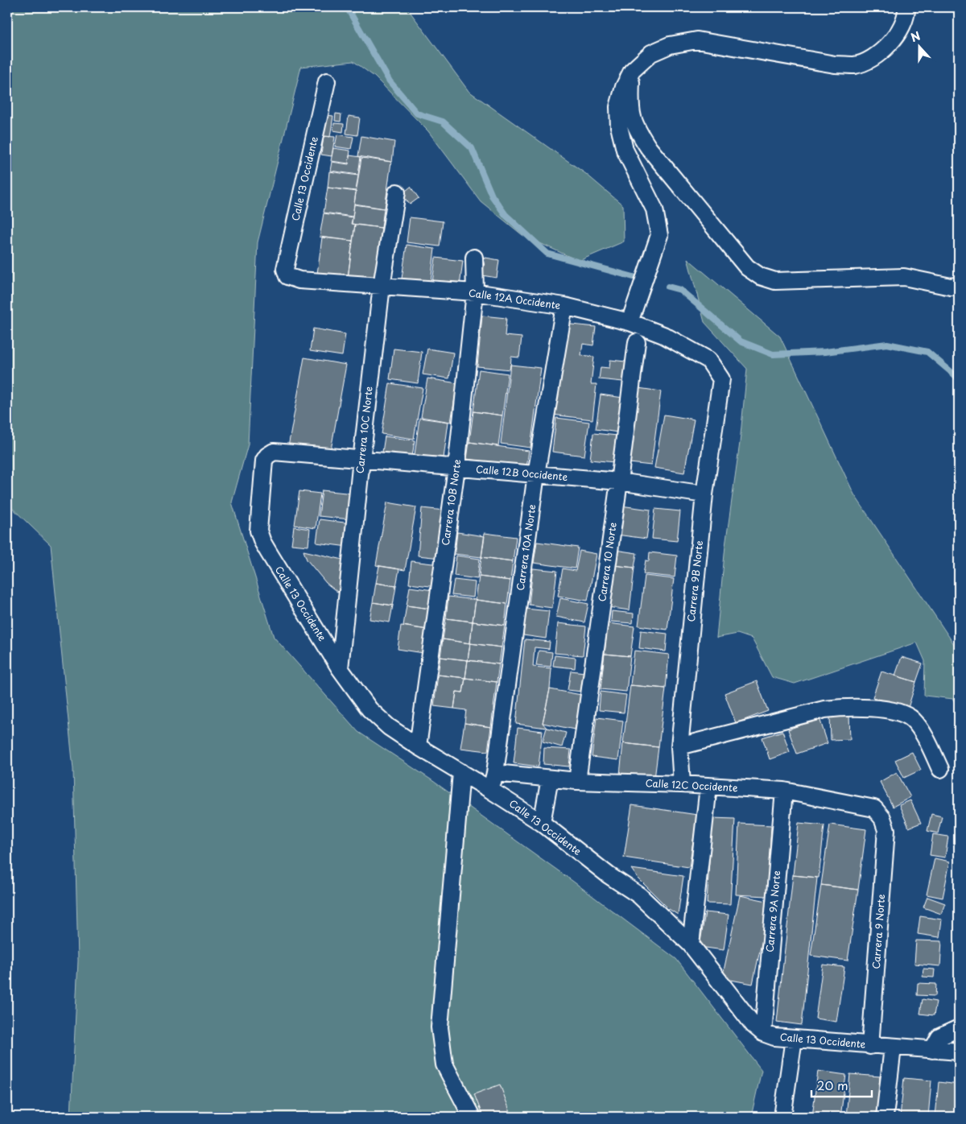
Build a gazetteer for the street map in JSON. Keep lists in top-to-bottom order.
{
  "streets": {
    "street": [
      "Calle 13 Occidente",
      "Calle 12A Occidente",
      "Carrera 10C Norte",
      "Calle 12B Occidente",
      "Carrera 10B Norte",
      "Carrera 10A Norte",
      "Carrera 10 Norte",
      "Carrera 9B Norte",
      "Calle 12C Occidente",
      "Carrera 9A Norte",
      "Carrera 9 Norte"
    ]
  },
  "crossings": [
    ["Calle 13 Occidente", "Calle 12A Occidente"],
    ["Calle 13 Occidente", "Carrera 10C Norte"],
    ["Calle 13 Occidente", "Calle 12B Occidente"],
    ["Calle 13 Occidente", "Carrera 10B Norte"],
    ["Calle 13 Occidente", "Carrera 10A Norte"],
    ["Calle 13 Occidente", "Carrera 9A Norte"],
    ["Calle 13 Occidente", "Carrera 9 Norte"],
    ["Calle 12A Occidente", "Carrera 10C Norte"],
    ["Calle 12A Occidente", "Carrera 10B Norte"],
    ["Calle 12A Occidente", "Carrera 10A Norte"],
    ["Calle 12A Occidente", "Carrera 9B Norte"],
    ["Carrera 10C Norte", "Calle 12B Occidente"],
    ["Calle 12B Occidente", "Carrera 10B Norte"],
    ["Calle 12B Occidente", "Carrera 10A Norte"],
    ["Calle 12B Occidente", "Carrera 10 Norte"],
    ["Calle 12B Occidente", "Carrera 9B Norte"],
    ["Carrera 10A Norte", "Calle 12C Occidente"],
    ["Carrera 10 Norte", "Calle 12C Occidente"],
    ["Carrera 9B Norte", "Calle 12C Occidente"],
    ["Calle 12C Occidente", "Carrera 9A Norte"],
    ["Calle 12C Occidente", "Carrera 9 Norte"]
  ],
  "scale_bar": "20 m",
  "north": "top"
}
